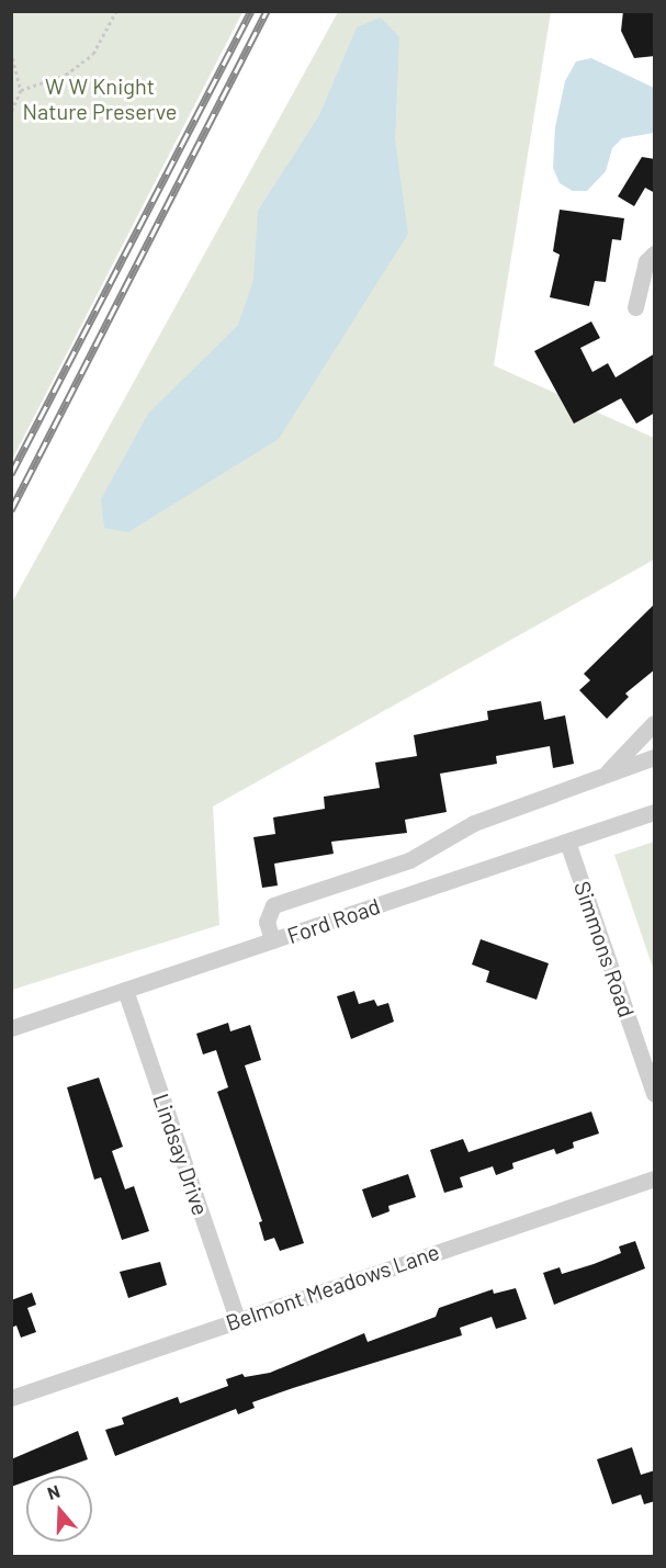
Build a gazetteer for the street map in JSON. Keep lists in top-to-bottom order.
{
  "streets": {
    "street": [
      "Ford Road",
      "Simmons Road",
      "Lindsay Drive",
      "Belmont Meadows Lane"
    ]
  },
  "crossings": [
    ["Ford Road", "Simmons Road"],
    ["Ford Road", "Lindsay Drive"],
    ["Lindsay Drive", "Belmont Meadows Lane"]
  ],
  "parks": ["W W Knight Nature Preserve"],
  "north": "top"
}
